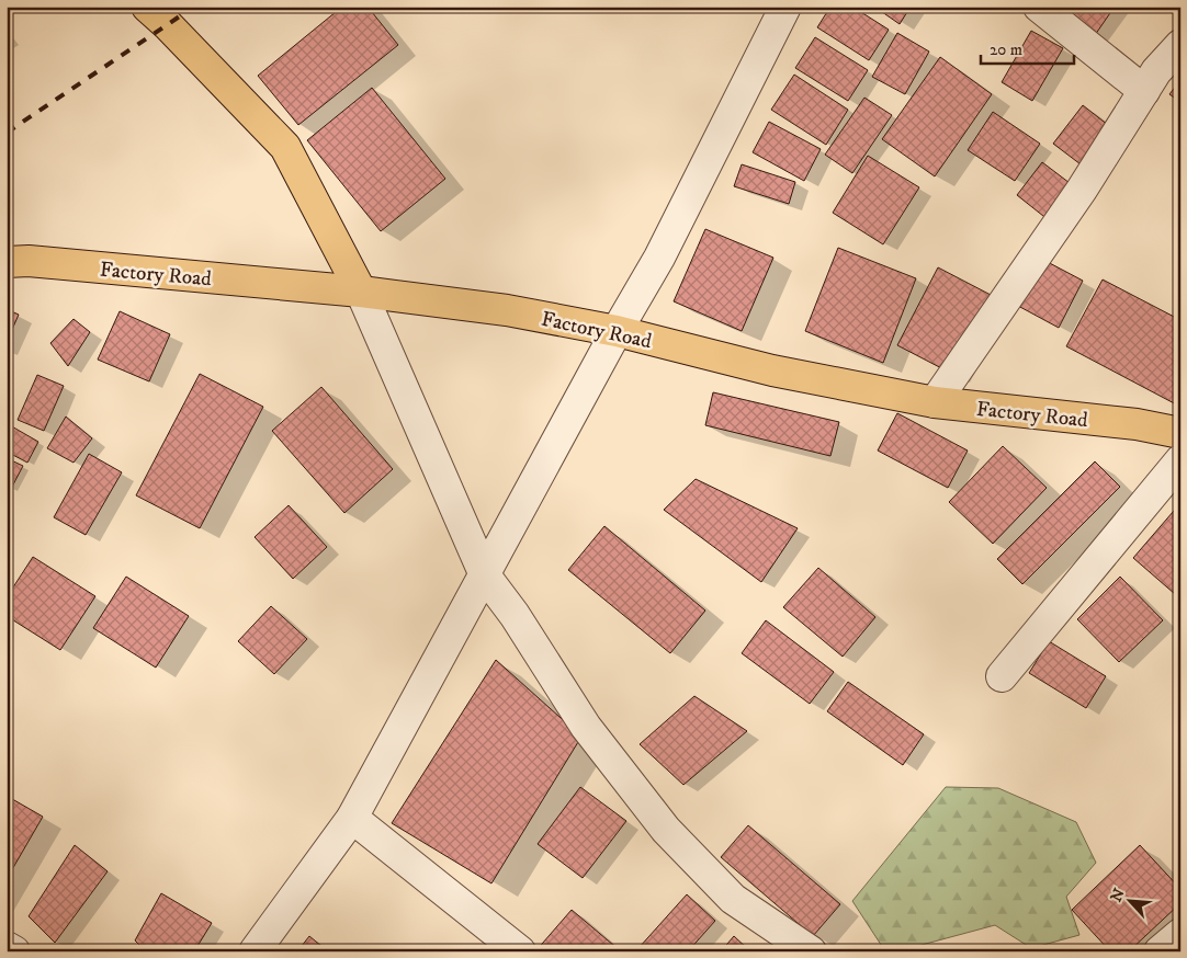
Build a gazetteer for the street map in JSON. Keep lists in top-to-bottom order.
{
  "streets": {
    "main road": ["Factory Road"]
  },
  "scale_bar": "20 m",
  "north": "top left"
}
